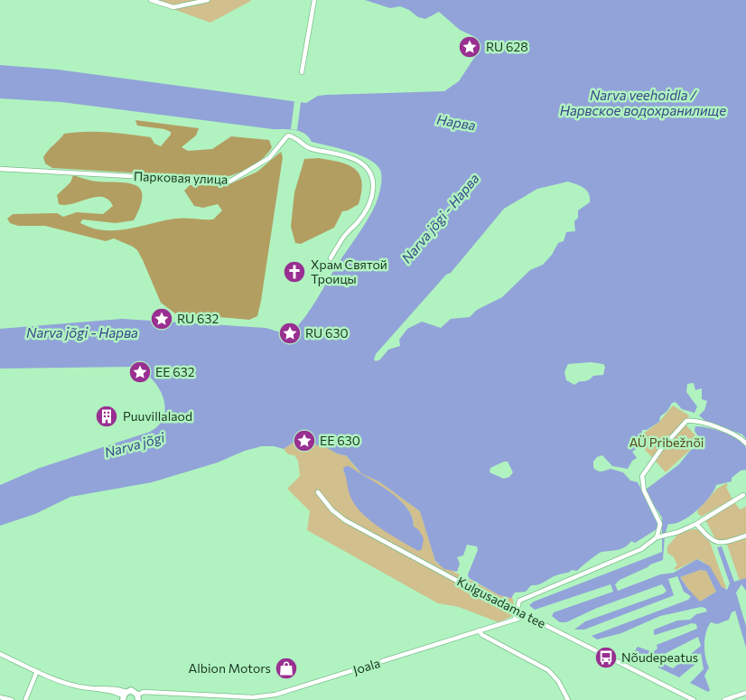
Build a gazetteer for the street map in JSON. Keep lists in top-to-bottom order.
{
  "streets": {
    "street": ["Парковая улица", "Kulgusadama tee", "Joala"]
  },
  "crossings": [
    ["Kulgusadama tee", "Joala"]
  ],
  "water": [
    "Narva veehoidla / Нарвское водохранилище",
    "Нарва",
    "Narva jõgi - Нарва",
    "Narva jõgi"
  ],
  "parks": ["AÜ Pribežnõi"],
  "places": {
    "place": [
      "RU 628",
      "RU 632",
      "RU 630",
      "EE 632",
      "EE 630"
    ],
    "church": ["Храм Святой Троицы"],
    "building": ["Puuvillalaod"],
    "bus stop": ["Nõudepeatus"],
    "shop": ["Albion Motors"]
  }
}
